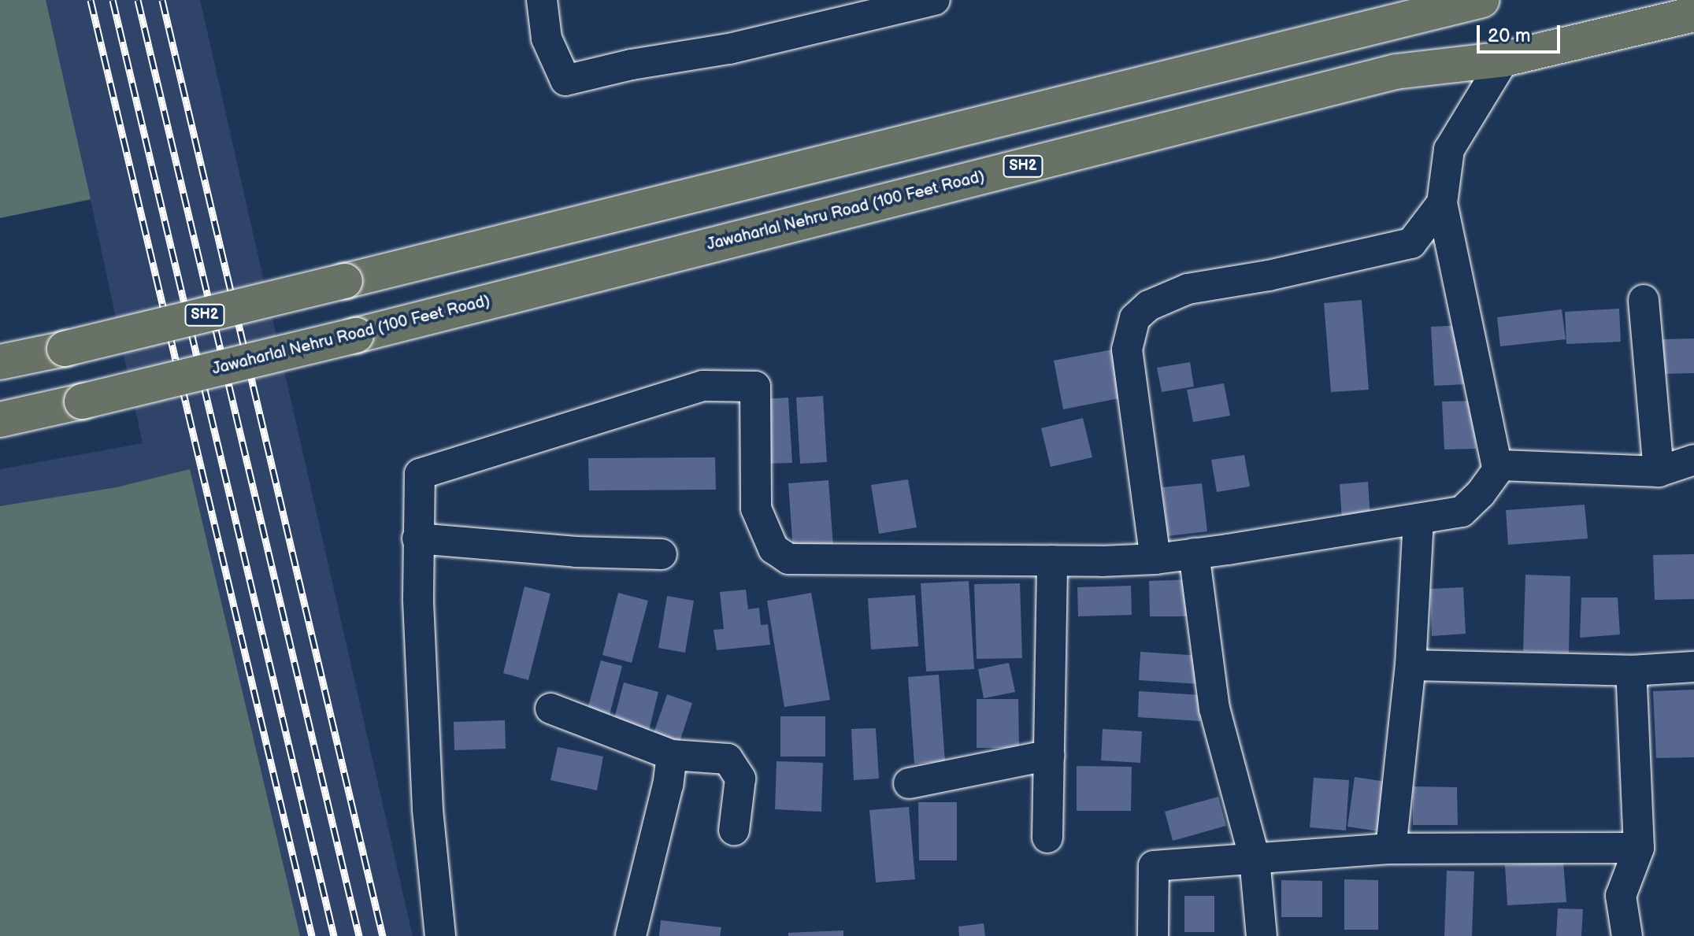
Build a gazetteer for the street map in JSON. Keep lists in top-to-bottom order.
{
  "streets": {
    "main road": ["SH2", "Jawaharlal Nehru Road (100 Feet Road)"]
  },
  "scale_bar": "20 m"
}
